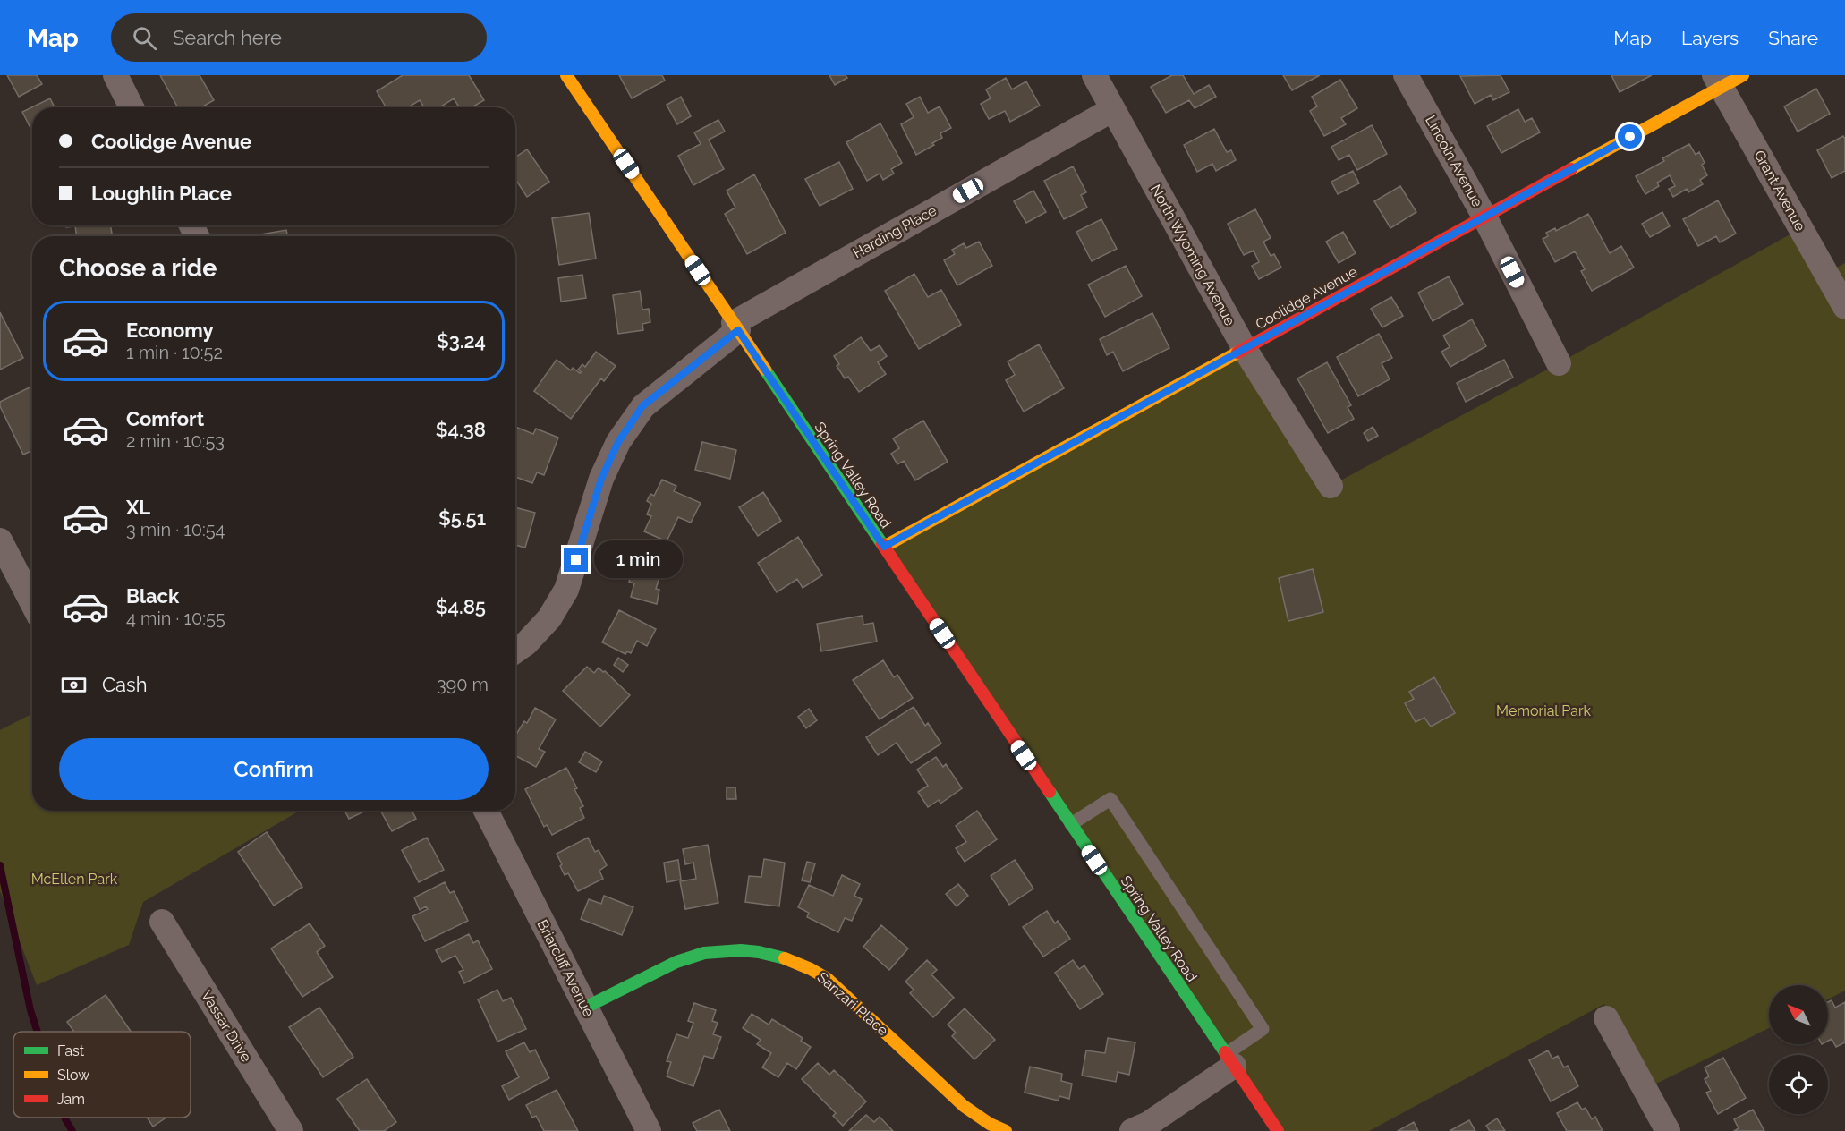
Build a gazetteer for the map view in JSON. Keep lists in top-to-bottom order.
{
  "streets": {
    "street": [
      "Lincoln Avenue",
      "Grant Avenue",
      "Harding Place",
      "North Wyoming Avenue",
      "Coolidge Avenue",
      "Spring Valley Road",
      "Briarcliff Avenue",
      "Sanzari Place",
      "Vassar Drive"
    ]
  },
  "crossings": [
    ["Lincoln Avenue", "Coolidge Avenue"],
    ["Grant Avenue", "Coolidge Avenue"],
    ["Harding Place", "North Wyoming Avenue"],
    ["Harding Place", "Spring Valley Road"],
    ["North Wyoming Avenue", "Coolidge Avenue"],
    ["Coolidge Avenue", "Spring Valley Road"],
    ["Briarcliff Avenue", "Sanzari Place"]
  ],
  "parks": ["Memorial Park", "McEllen Park"],
  "legend": ["Fast", "Slow", "Jam"],
  "north": "top left",
  "page": {
    "header": "Map",
    "search": "Search here",
    "nav": ["Map", "Layers", "Share"],
    "banner": ["Coolidge Avenue", "Loughlin Place"],
    "heading": "Choose a ride",
    "list": [
      {
        "name": "Economy",
        "note": "1 min · 10:52",
        "value": "$3.24"
      },
      {
        "name": "Comfort",
        "note": "2 min · 10:53",
        "value": "$4.38"
      },
      {
        "name": "XL",
        "note": "3 min · 10:54",
        "value": "$5.51"
      },
      {
        "name": "Black",
        "note": "4 min · 10:55",
        "value": "$4.85"
      }
    ],
    "bubble": "1 min",
    "pay": ["Cash", "390 m"],
    "buttons": "Confirm"
  }
}
